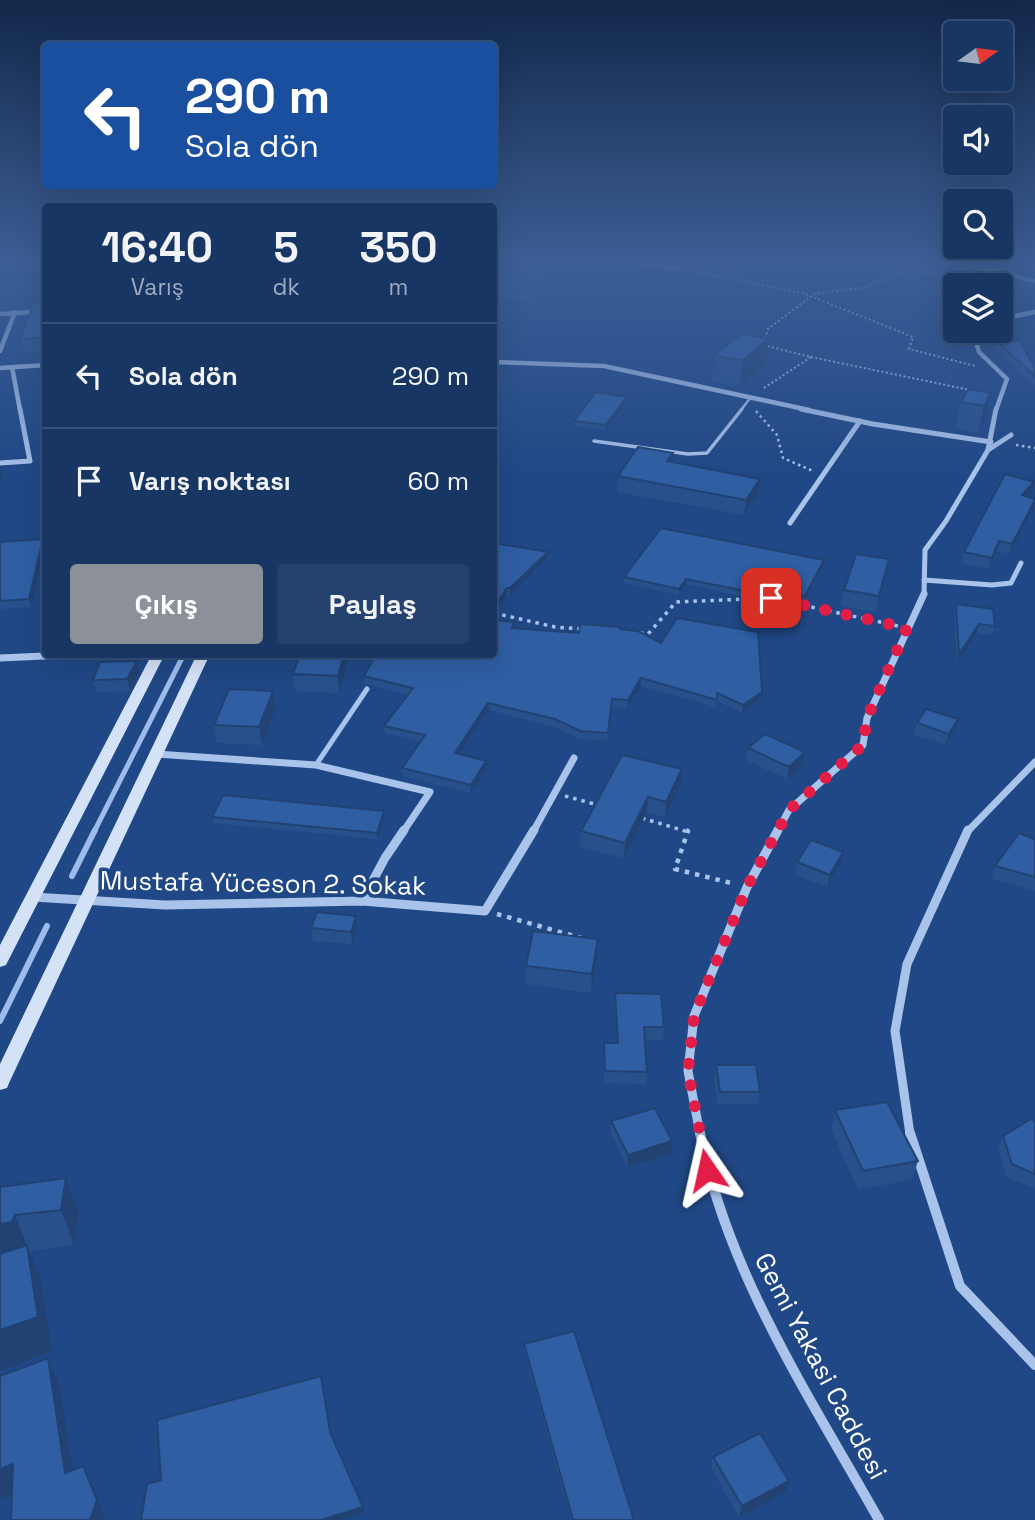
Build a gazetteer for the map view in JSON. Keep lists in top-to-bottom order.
{
  "streets": {
    "street": ["Mustafa Yüceson 2. Sokak", "Gemi Yakasi Caddesi"]
  },
  "north": "right",
  "page": {
    "turn": ["290 m", "Sola dön"],
    "eta": [
      "16:40",
      "Varış",
      "5",
      "dk",
      "350",
      "m"
    ],
    "list": [
      {
        "name": "Sola dön",
        "value": "290 m"
      },
      {
        "name": "Varış noktası",
        "value": "60 m"
      }
    ],
    "buttons": ["Çıkış", "Paylaş"]
  }
}
